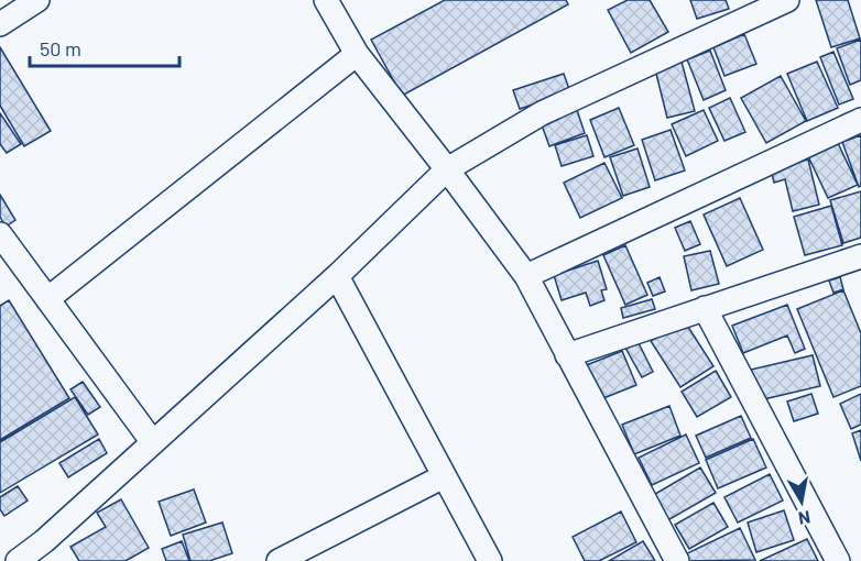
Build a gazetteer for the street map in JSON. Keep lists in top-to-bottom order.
{
  "scale_bar": "50 m",
  "north": "bottom"
}
